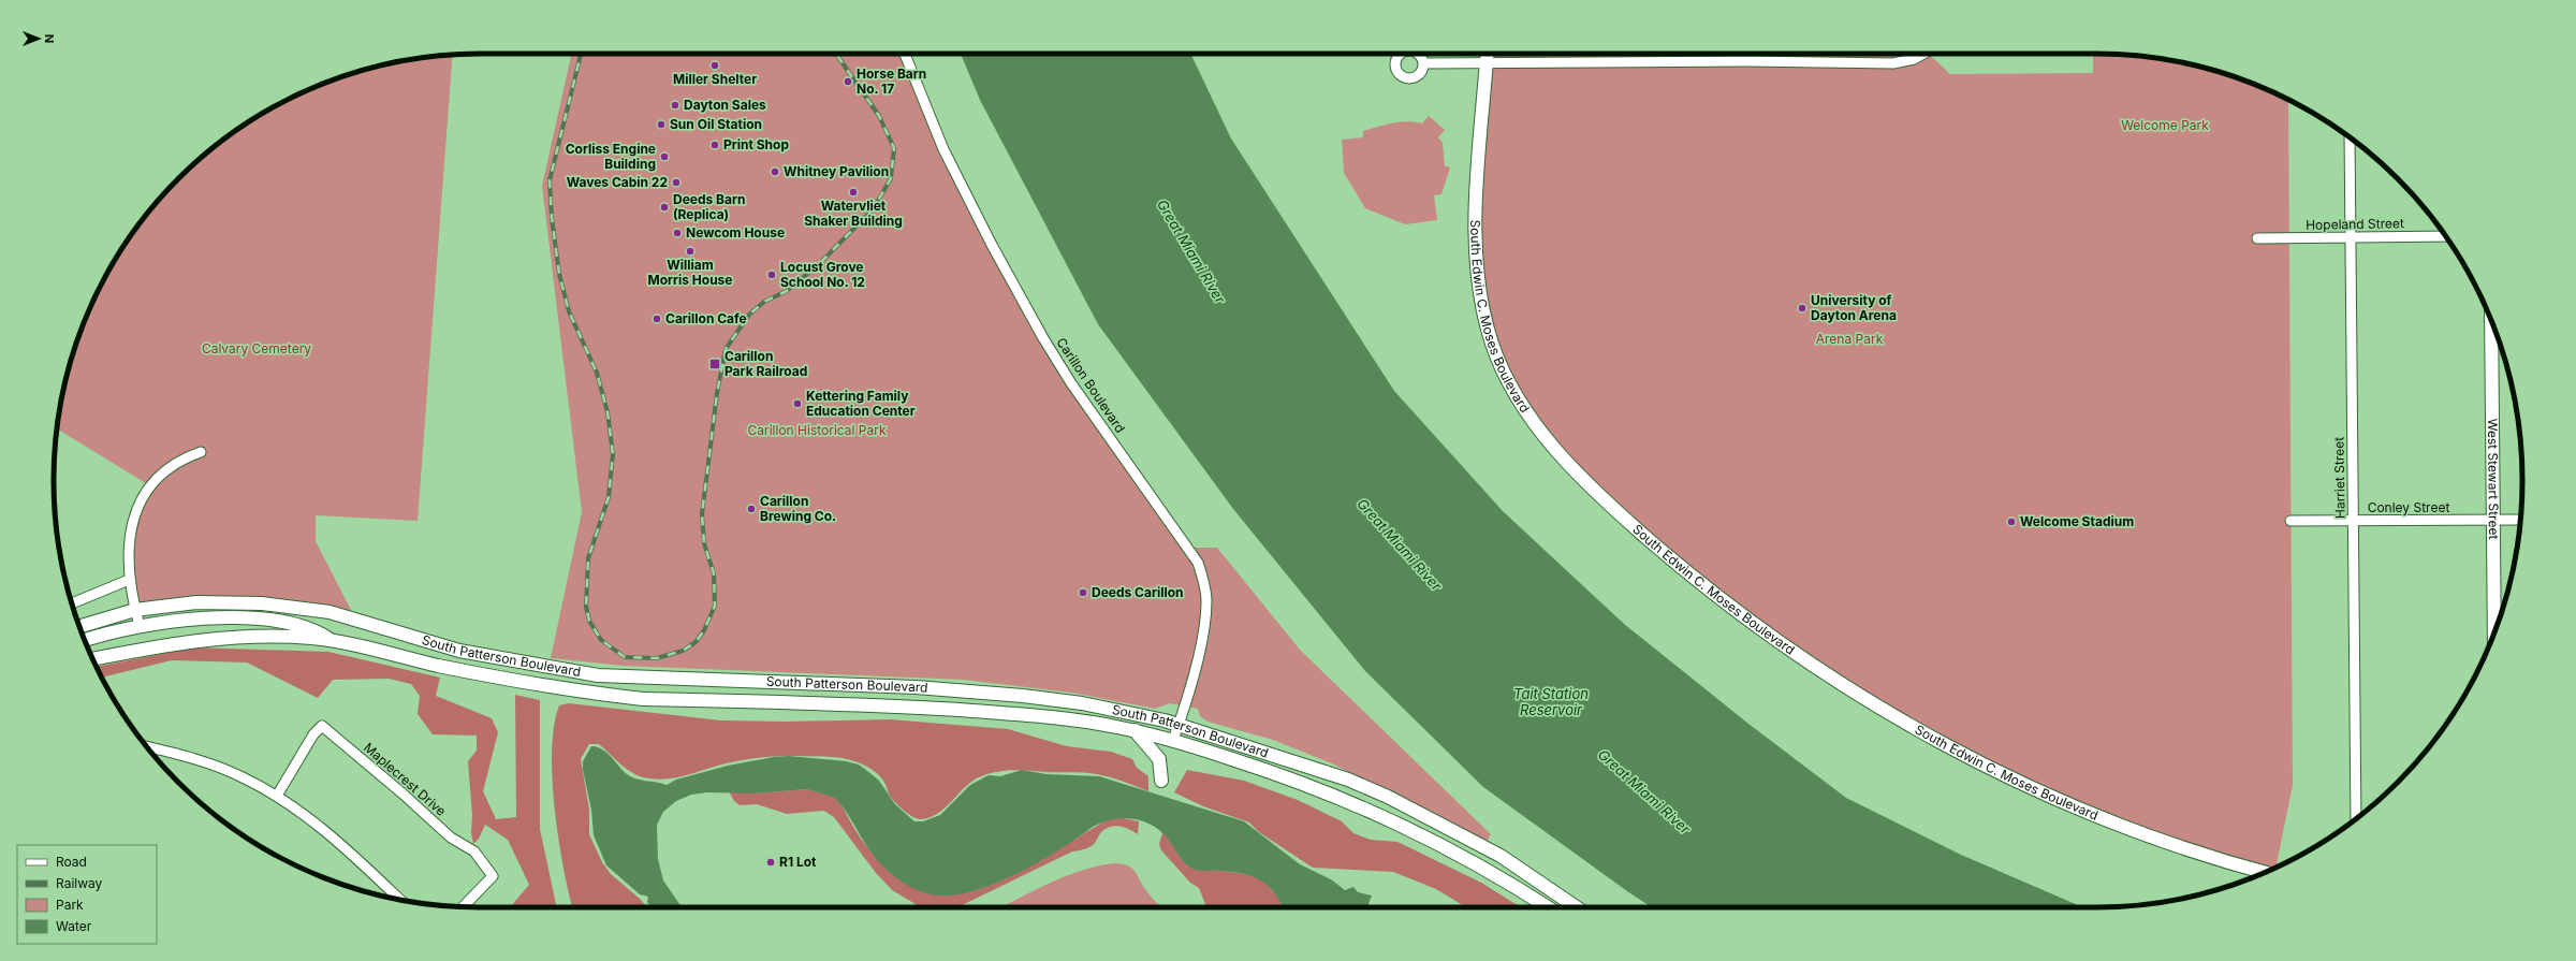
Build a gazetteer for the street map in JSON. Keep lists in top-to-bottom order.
{
  "streets": {
    "main road": ["South Edwin C. Moses Boulevard", "West Stewart Street", "South Patterson Boulevard"],
    "street": [
      "Hopeland Street",
      "Carillon Boulevard",
      "Harriet Street",
      "Conley Street",
      "Maplecrest Drive"
    ]
  },
  "crossings": [
    ["Hopeland Street", "Harriet Street"],
    ["Carillon Boulevard", "South Patterson Boulevard"],
    ["Harriet Street", "Conley Street"],
    ["West Stewart Street", "Conley Street"]
  ],
  "water": ["Great Miami River", "Tait Station Reservoir"],
  "parks": [
    "Welcome Park",
    "Arena Park",
    "Calvary Cemetery",
    "Carillon Historical Park"
  ],
  "places": {
    "other": [
      "Miller Shelter",
      "Horse Barn No. 17",
      "Dayton Sales",
      "Sun Oil Station",
      "Print Shop",
      "Corliss Engine Building",
      "Whitney Pavilion",
      "Waves Cabin 22",
      "Watervliet Shaker Building",
      "Deeds Barn (Replica)",
      "Newcom House",
      "William Morris House",
      "Locust Grove School No. 12",
      "University of Dayton Arena",
      "Carillon Cafe",
      "Kettering Family Education Center",
      "Carillon Brewing Co.",
      "Welcome Stadium",
      "Deeds Carillon",
      "R1 Lot"
    ],
    "transit": ["Carillon Park Railroad"]
  },
  "legend": [
    "Road",
    "Railway",
    "Park",
    "Water"
  ],
  "north": "right"
}
